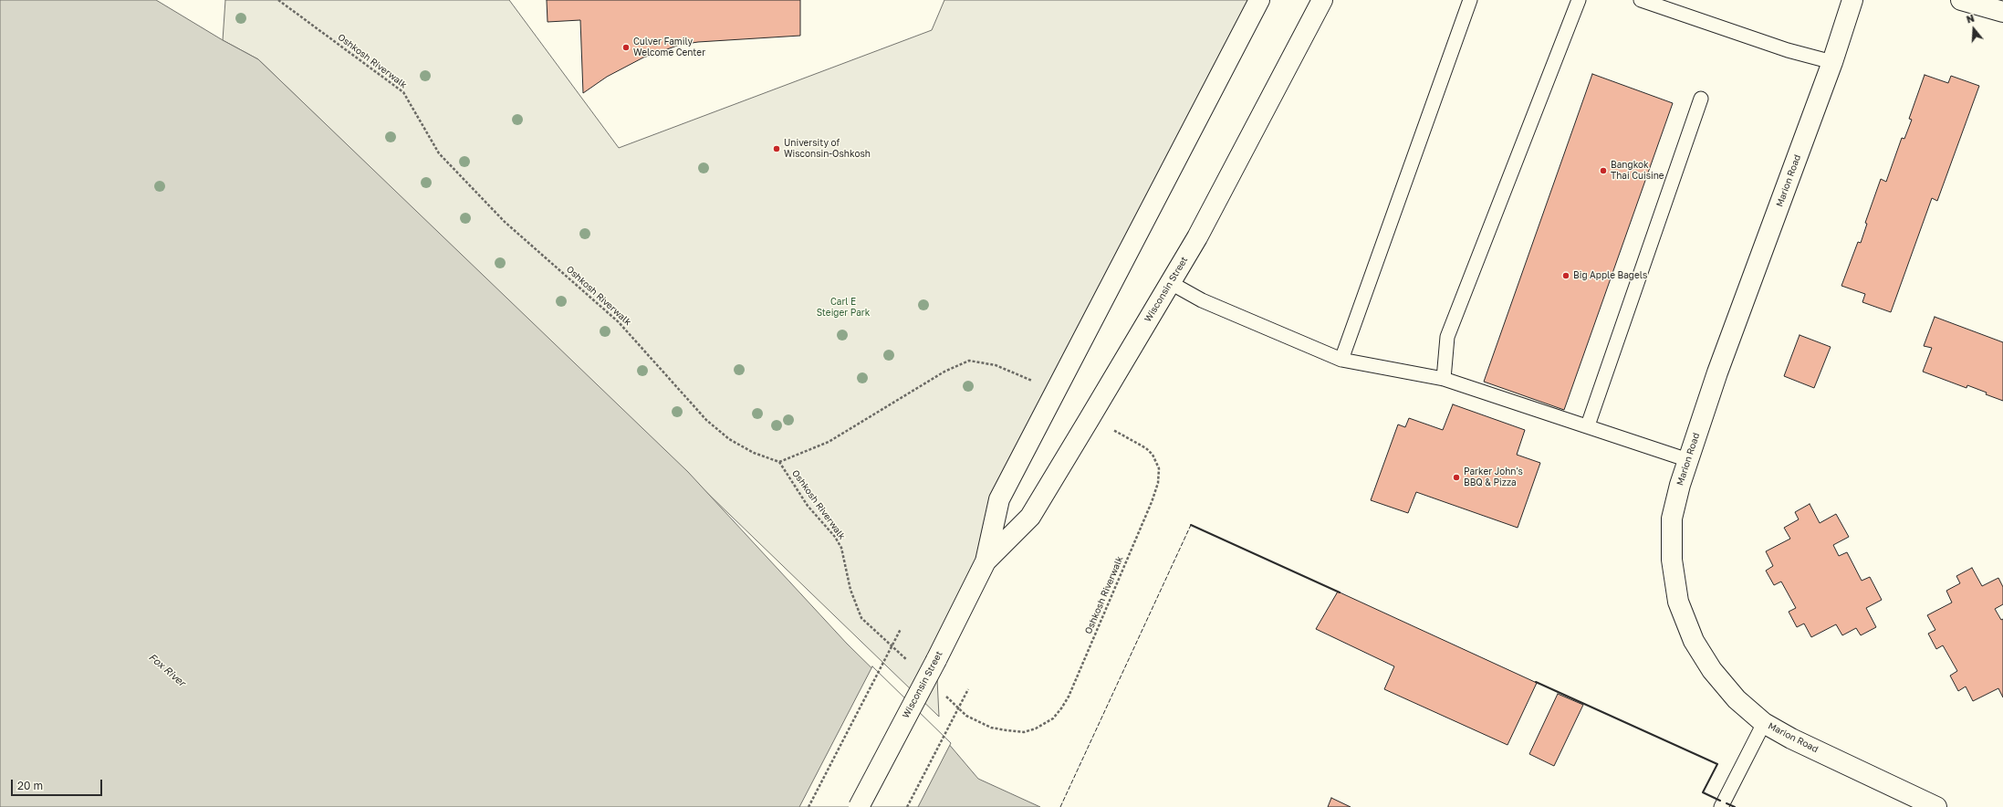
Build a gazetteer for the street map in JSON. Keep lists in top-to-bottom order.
{
  "streets": {
    "main road": ["Marion Road", "Wisconsin Street"],
    "path": ["Oshkosh Riverwalk"]
  },
  "crossings": [
    ["Oshkosh Riverwalk", "Wisconsin Street"]
  ],
  "water": ["Fox River"],
  "parks": ["Carl E Steiger Park"],
  "places": [
    "Culver Family Welcome Center",
    "University of Wisconsin-Oshkosh",
    "Bangkok Thai Cuisine",
    "Big Apple Bagels",
    "Parker John's BBQ & Pizza"
  ],
  "scale_bar": "20 m",
  "north": "top"
}
